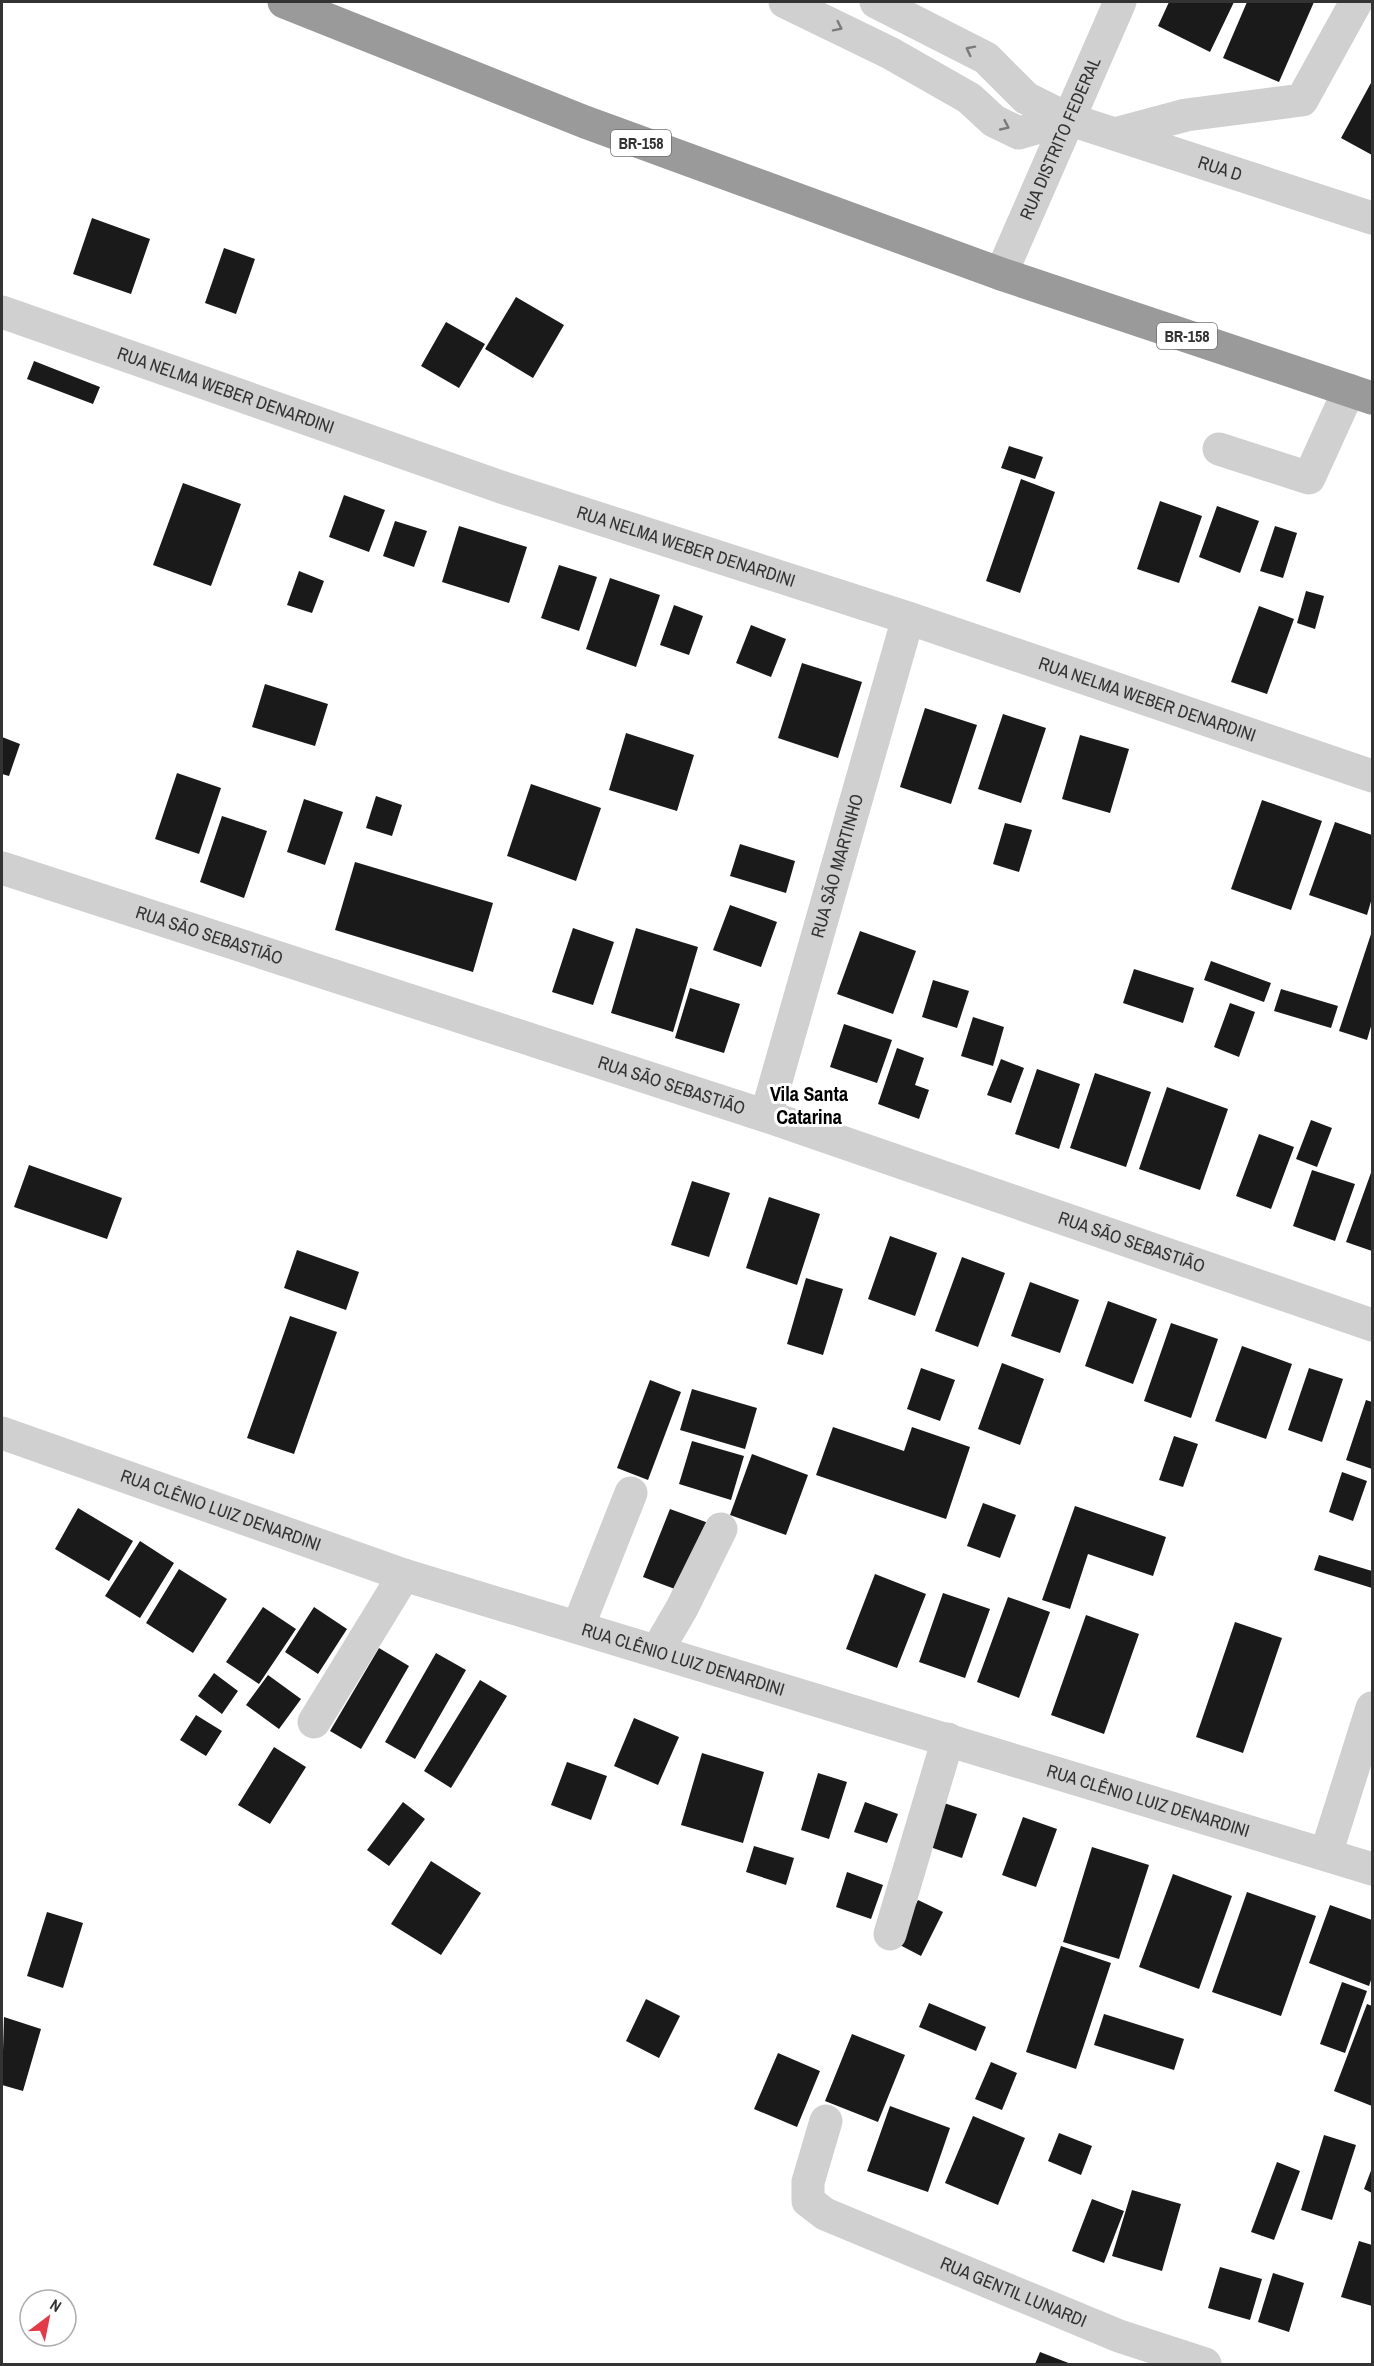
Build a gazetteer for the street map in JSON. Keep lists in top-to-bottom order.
{
  "streets": {
    "highway": ["BR-158"],
    "street": [
      "RUA DISTRITO FEDERAL",
      "RUA D",
      "RUA NELMA WEBER DENARDINI",
      "RUA SÃO MARTINHO",
      "RUA SÃO SEBASTIÃO",
      "RUA CLÊNIO LUIZ DENARDINI",
      "RUA GENTIL LUNARDI"
    ]
  },
  "crossings": [
    ["RUA DISTRITO FEDERAL", "BR-158"],
    ["RUA DISTRITO FEDERAL", "RUA D"],
    ["RUA NELMA WEBER DENARDINI", "RUA SÃO MARTINHO"],
    ["RUA SÃO MARTINHO", "RUA SÃO SEBASTIÃO"]
  ],
  "districts": ["Vila Santa Catarina"],
  "north": "top right"
}
